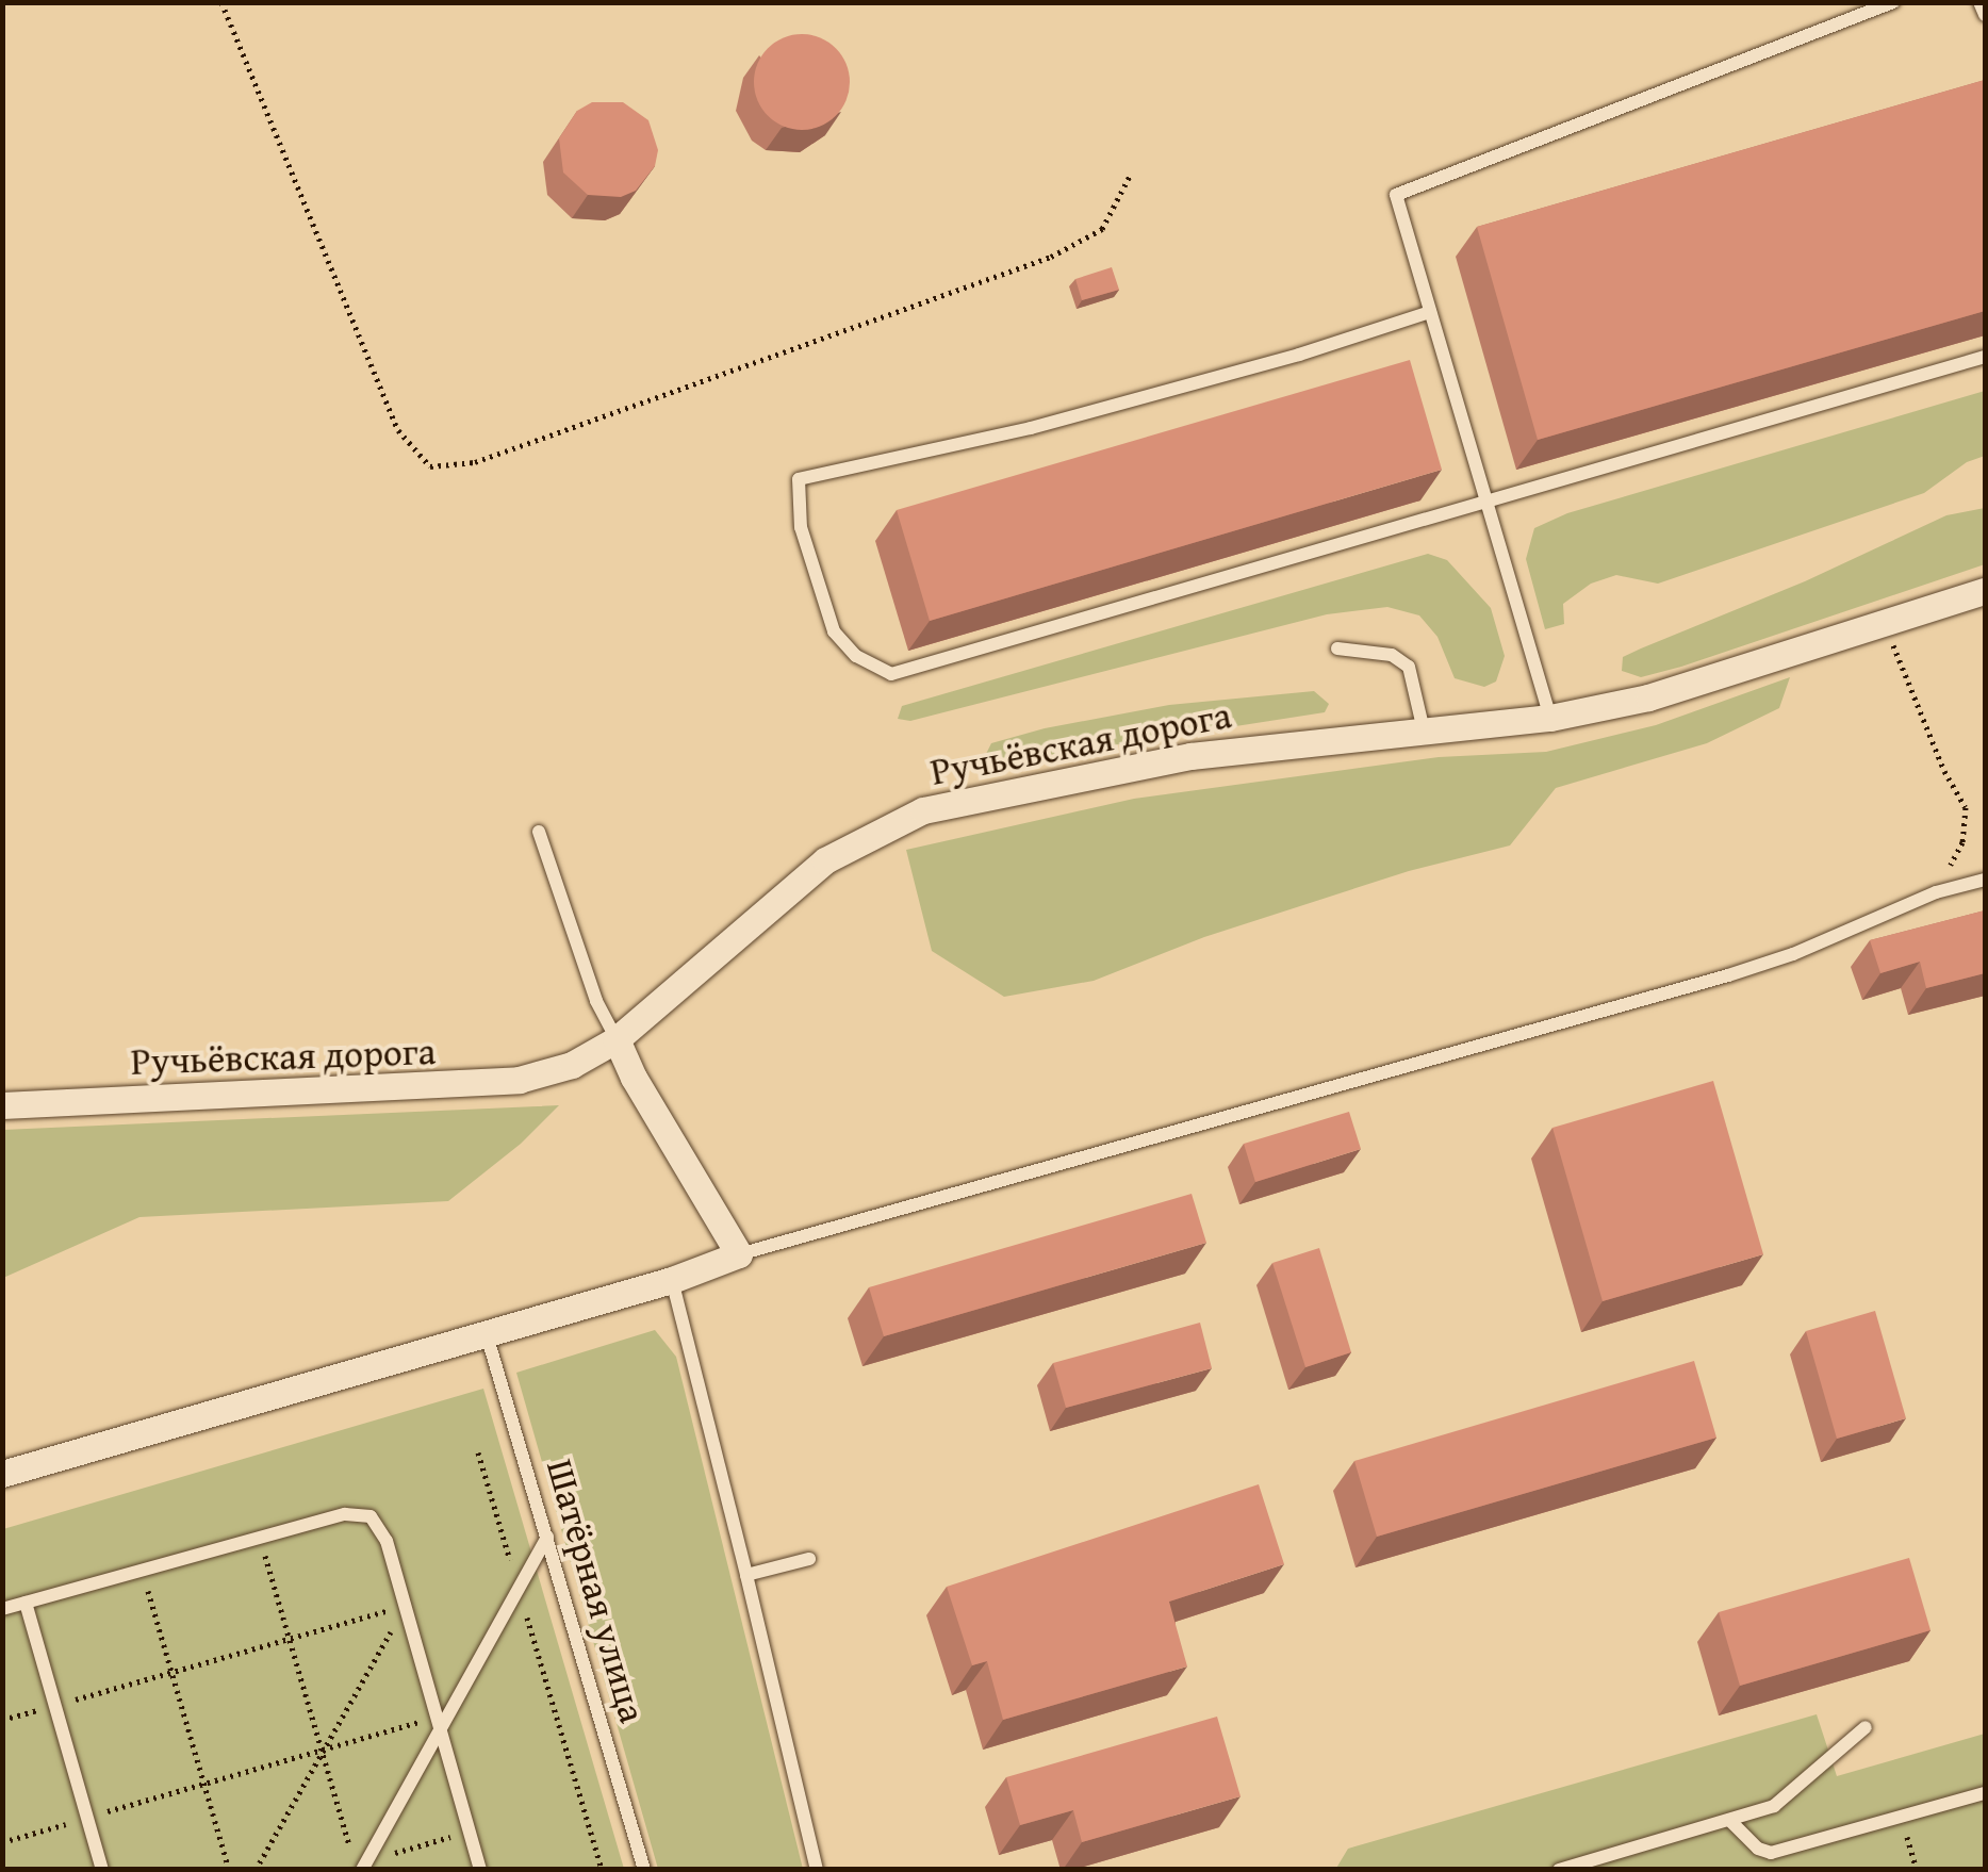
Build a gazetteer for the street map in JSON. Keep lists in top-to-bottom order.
{
  "streets": {
    "street": ["Ручьёвская дорога"],
    "lane": ["Шатёрная улица"]
  }
}
